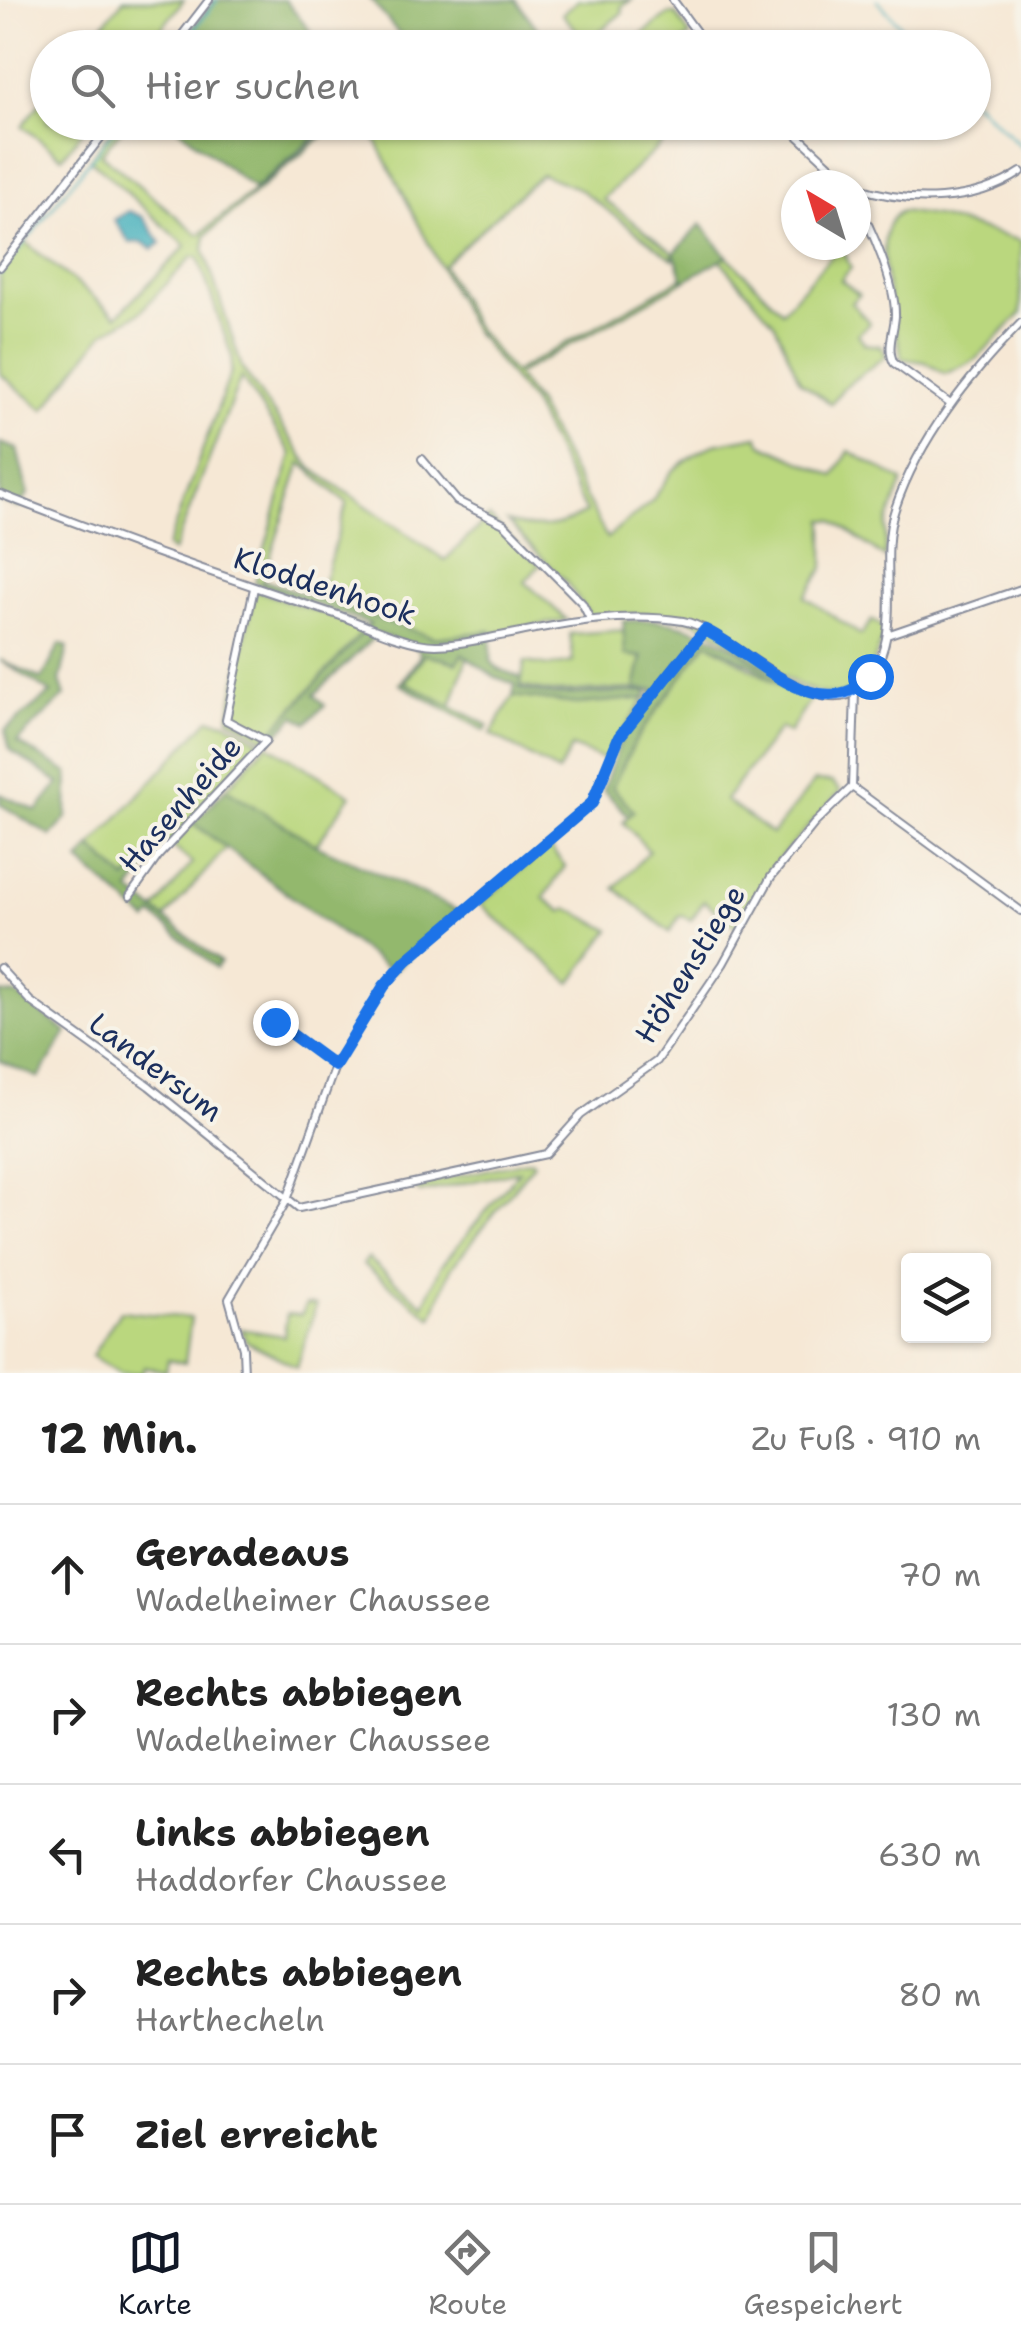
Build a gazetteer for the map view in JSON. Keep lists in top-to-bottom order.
{
  "streets": {
    "street": [
      "Kloddenhook",
      "Hasenheide",
      "Höhenstiege",
      "Landersum"
    ]
  },
  "crossings": [
    ["Kloddenhook", "Hasenheide"],
    ["Höhenstiege", "Landersum"]
  ],
  "north": "top left",
  "page": {
    "search": "Hier suchen",
    "heading": ["12 Min.", "Zu Fuß · 910 m"],
    "list": [
      ["Geradeaus", "Wadelheimer Chaussee", "70 m"],
      ["Rechts abbiegen", "Wadelheimer Chaussee", "130 m"],
      ["Links abbiegen", "Haddorfer Chaussee", "630 m"],
      ["Rechts abbiegen", "Harthecheln", "80 m"],
      "Ziel erreicht"
    ],
    "nav": ["Karte", "Route", "Gespeichert"]
  }
}
